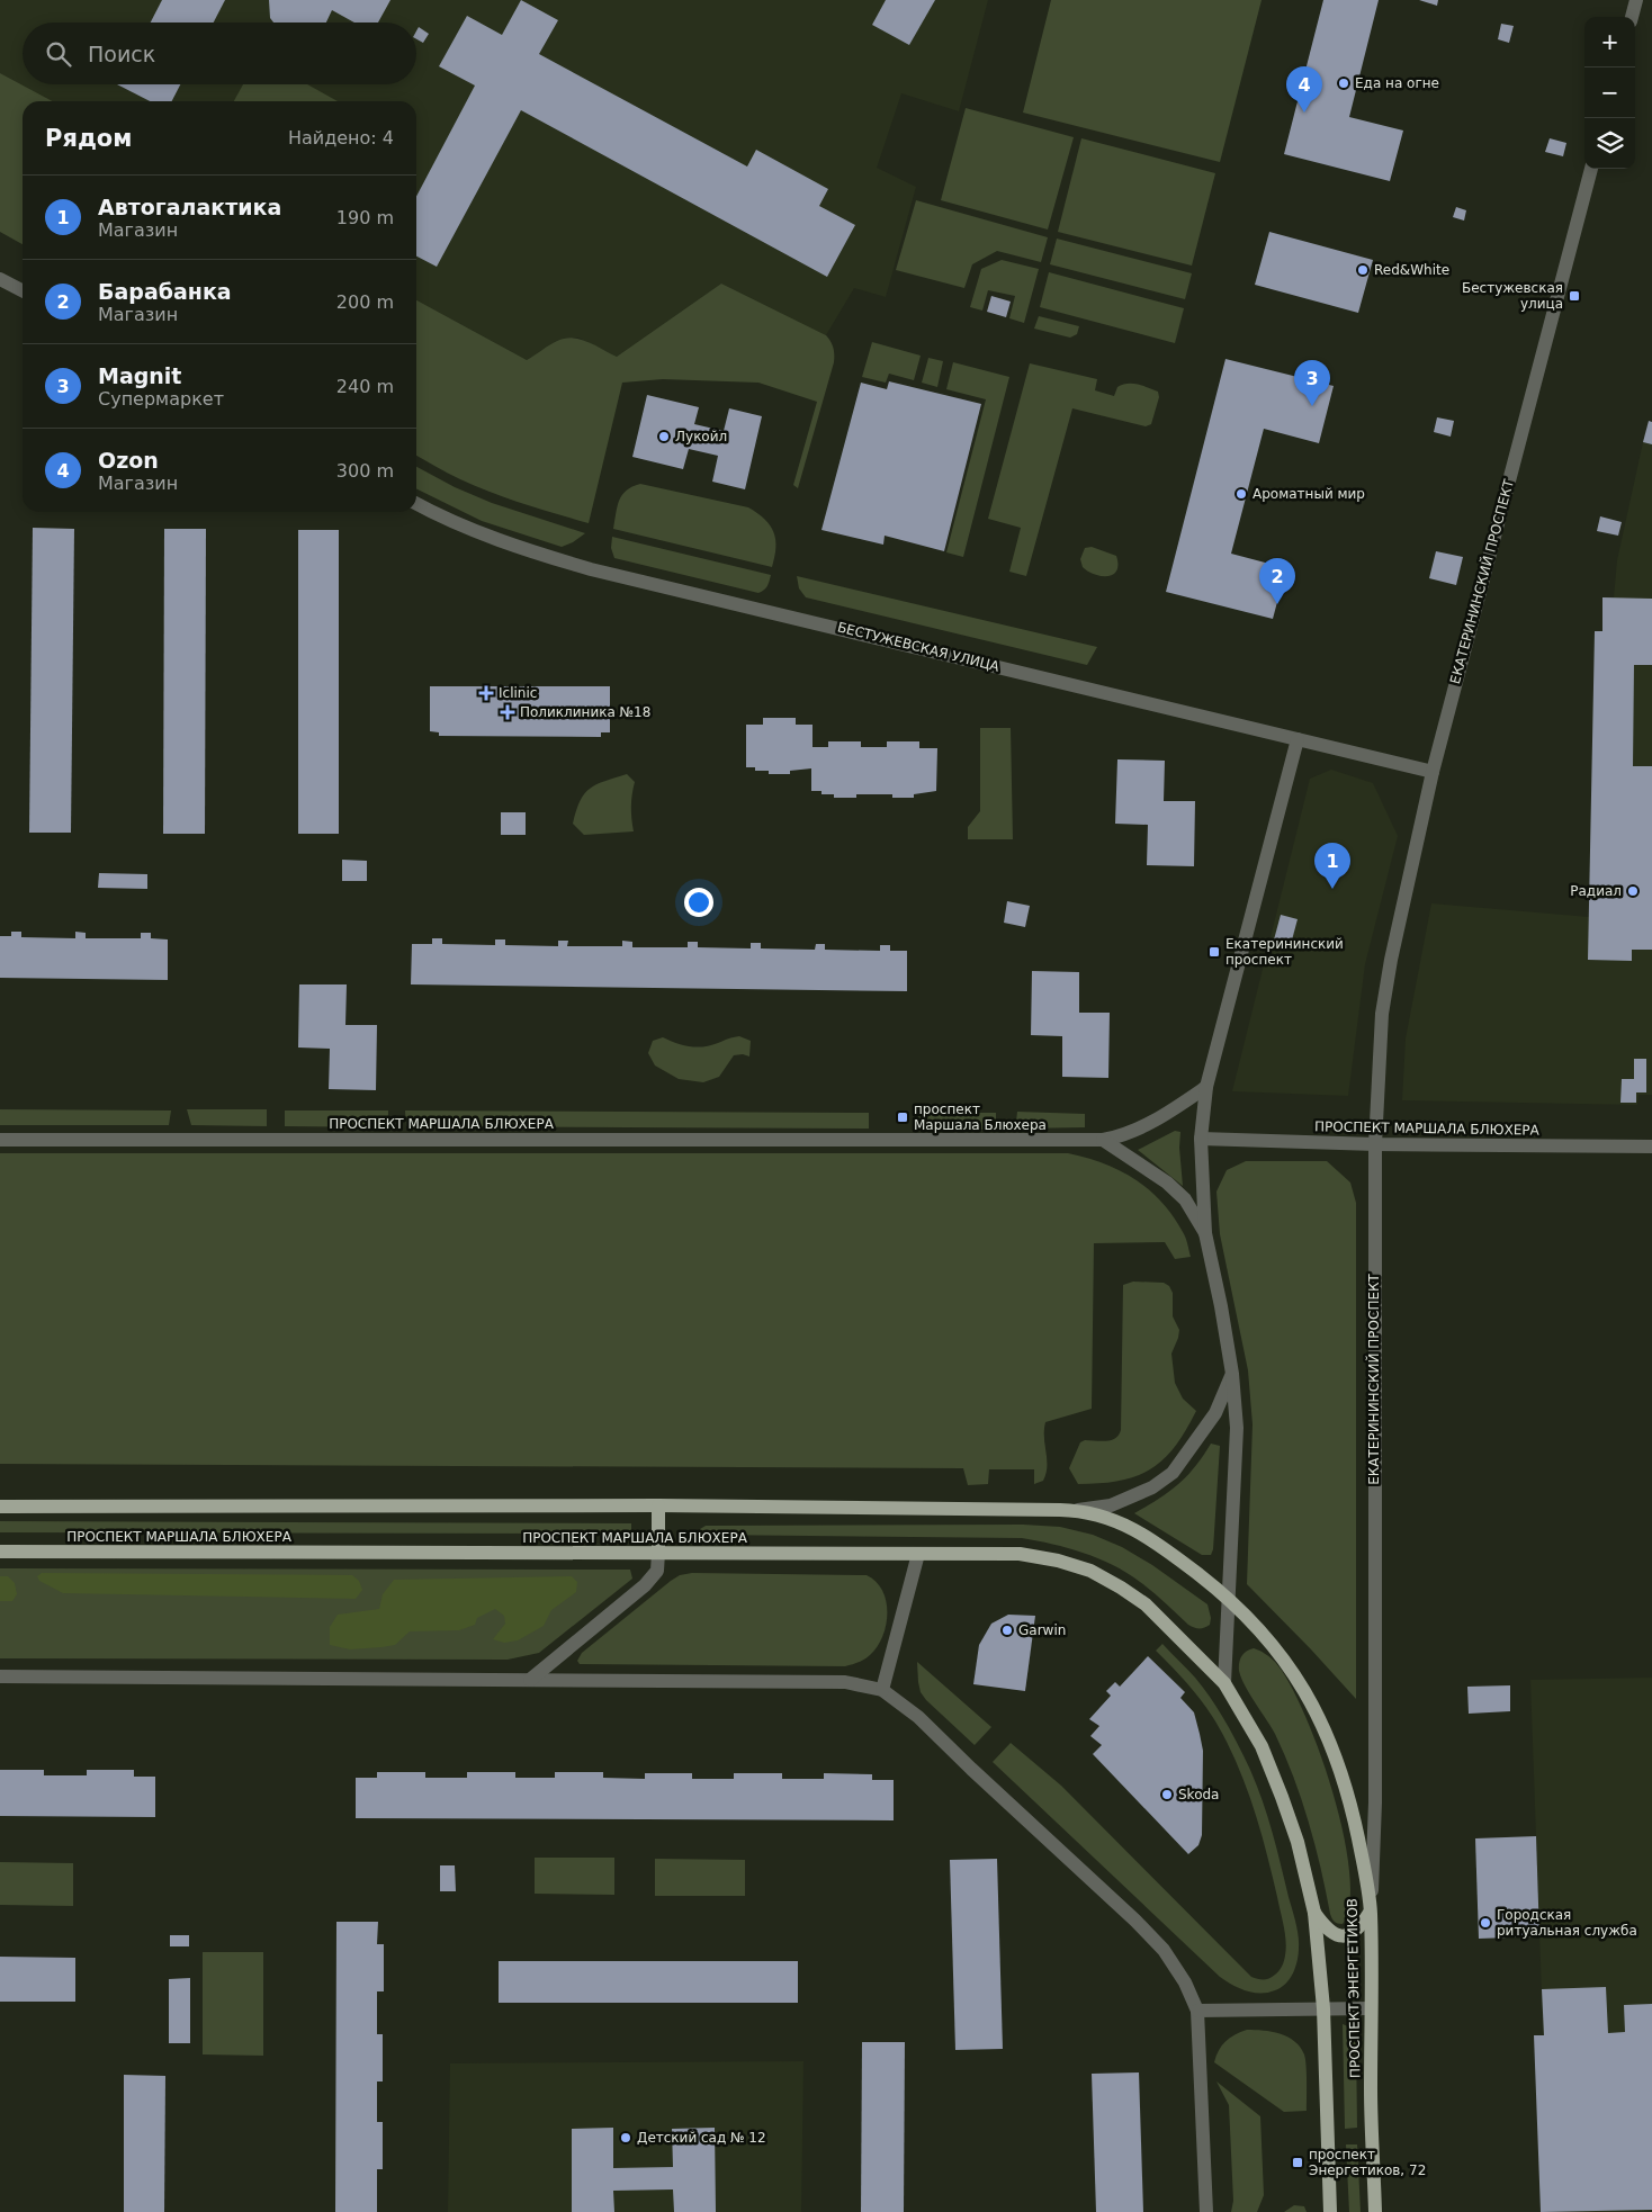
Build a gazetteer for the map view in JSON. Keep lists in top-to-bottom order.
{
  "streets": {
    "main road": ["ПРОСПЕКТ МАРШАЛА БЛЮХЕРА", "ПРОСПЕКТ ЭНЕРГЕТИКОВ"],
    "street": ["ЕКАТЕРИНИНСКИЙ ПРОСПЕКТ", "БЕСТУЖЕВСКАЯ УЛИЦА"]
  },
  "crossings": [
    ["ЕКАТЕРИНИНСКИЙ ПРОСПЕКТ", "БЕСТУЖЕВСКАЯ УЛИЦА"],
    ["ЕКАТЕРИНИНСКИЙ ПРОСПЕКТ", "ПРОСПЕКТ МАРШАЛА БЛЮХЕРА"],
    ["ЕКАТЕРИНИНСКИЙ ПРОСПЕКТ", "ПРОСПЕКТ ЭНЕРГЕТИКОВ"]
  ],
  "places": {
    "other": [
      "Еда на огне",
      "Red&White",
      "Лукойл",
      "Ароматный мир",
      "Радиал",
      "Garwin",
      "Skoda",
      "Городская ритуальная служба",
      "Детский сад № 12"
    ],
    "transit": [
      "Бестужевская улица",
      "Екатерининский проспект",
      "проспект Маршала Блюхера",
      "проспект Энергетиков, 72"
    ],
    "health": ["Iclinic", "Поликлиника №18"]
  },
  "page": {
    "map_buttons": ["+", "−"],
    "search": "Поиск",
    "pins": [
      "4",
      "3",
      "2",
      "1"
    ],
    "heading": ["Рядом", "Найдено: 4"],
    "list": [
      {
        "mark": "1",
        "name": "Автогалактика",
        "note": "Магазин",
        "value": "190 m"
      },
      {
        "mark": "2",
        "name": "Барабанка",
        "note": "Магазин",
        "value": "200 m"
      },
      {
        "mark": "3",
        "name": "Magnit",
        "note": "Супермаркет",
        "value": "240 m"
      },
      {
        "mark": "4",
        "name": "Ozon",
        "note": "Магазин",
        "value": "300 m"
      }
    ]
  }
}
